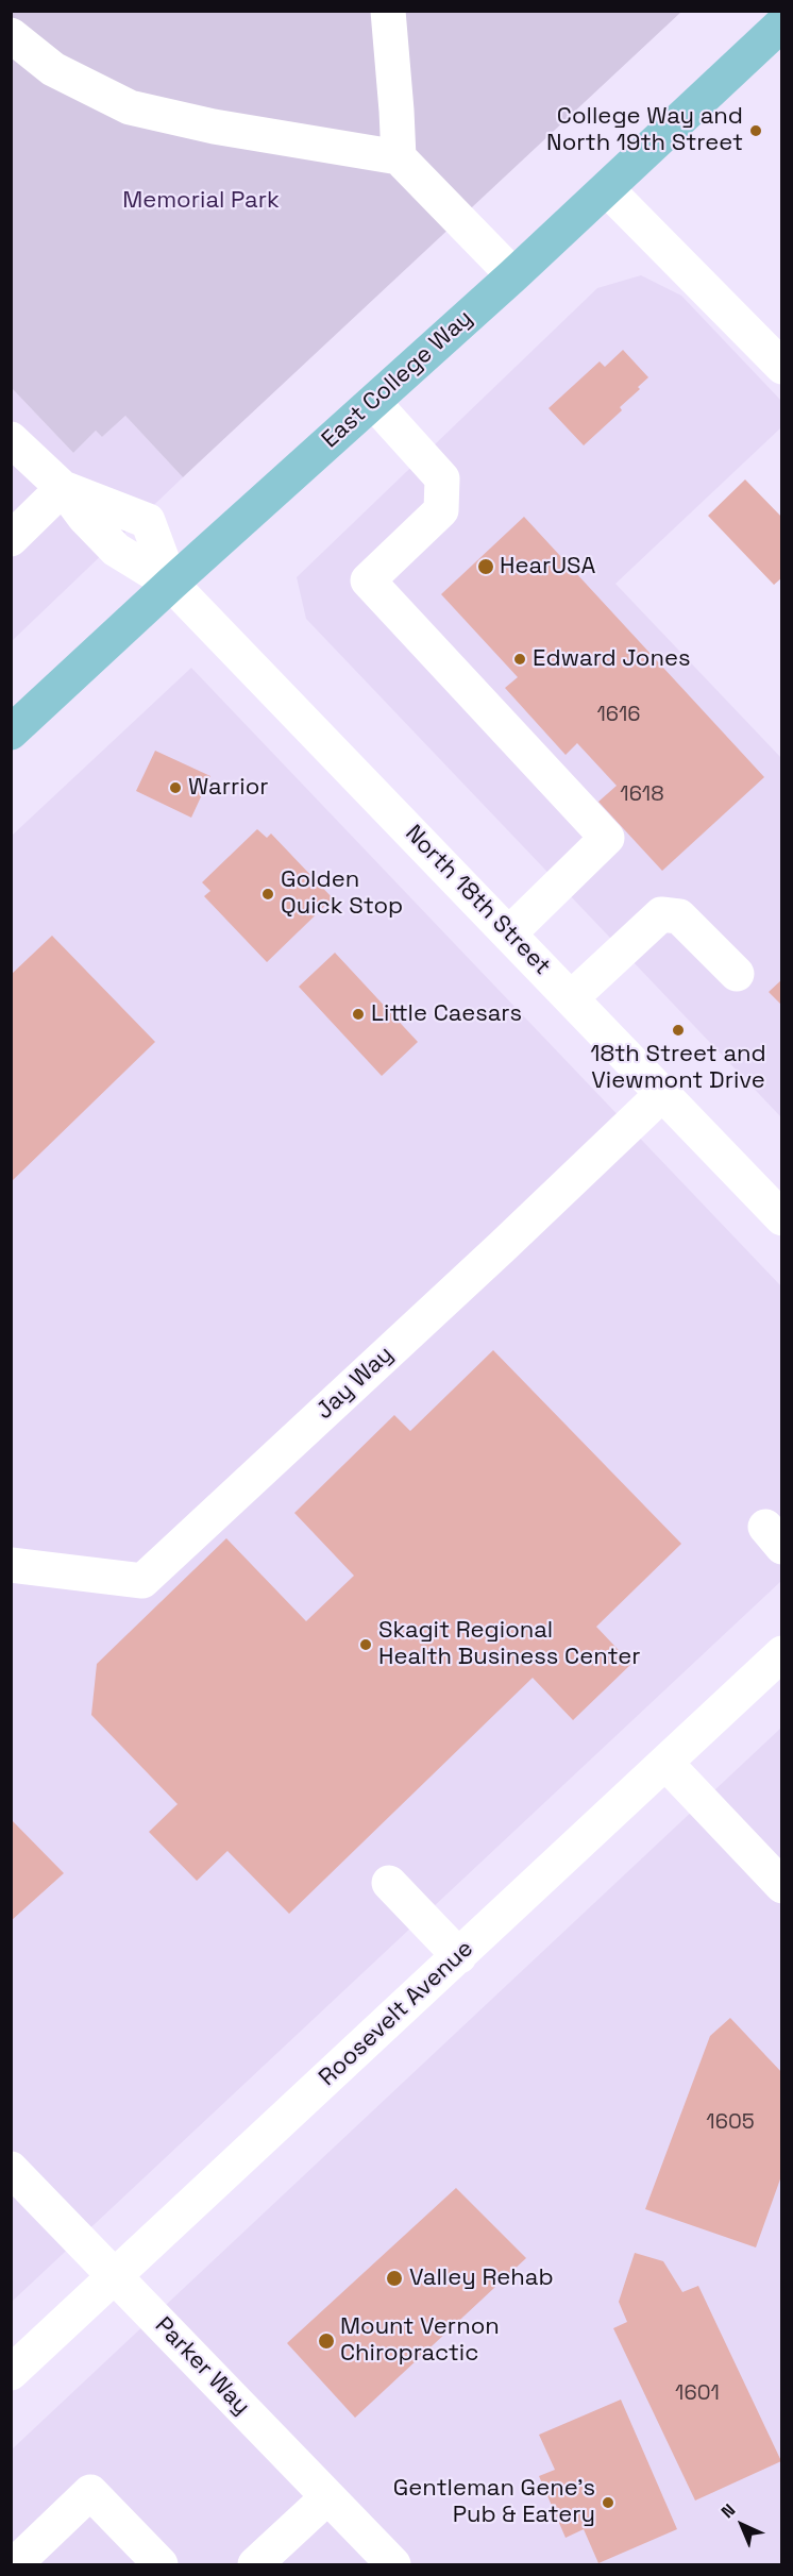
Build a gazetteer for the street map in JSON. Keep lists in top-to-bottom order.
{
  "streets": {
    "main road": ["East College Way"],
    "street": [
      "North 18th Street",
      "Jay Way",
      "Roosevelt Avenue",
      "Parker Way"
    ]
  },
  "crossings": [
    ["East College Way", "North 18th Street"],
    ["North 18th Street", "Jay Way"],
    ["Roosevelt Avenue", "Parker Way"]
  ],
  "parks": ["Memorial Park"],
  "places": [
    "College Way and North 19th Street",
    "HearUSA",
    "Edward Jones",
    "Warrior",
    "Golden Quick Stop",
    "Little Caesars",
    "18th Street and Viewmont Drive",
    "Skagit Regional Health Business Center",
    "Valley Rehab",
    "Mount Vernon Chiropractic",
    "Gentleman Gene's Pub & Eatery"
  ],
  "house_numbers": [
    "1616",
    "1618",
    "1605",
    "1601"
  ],
  "north": "top left"
}
